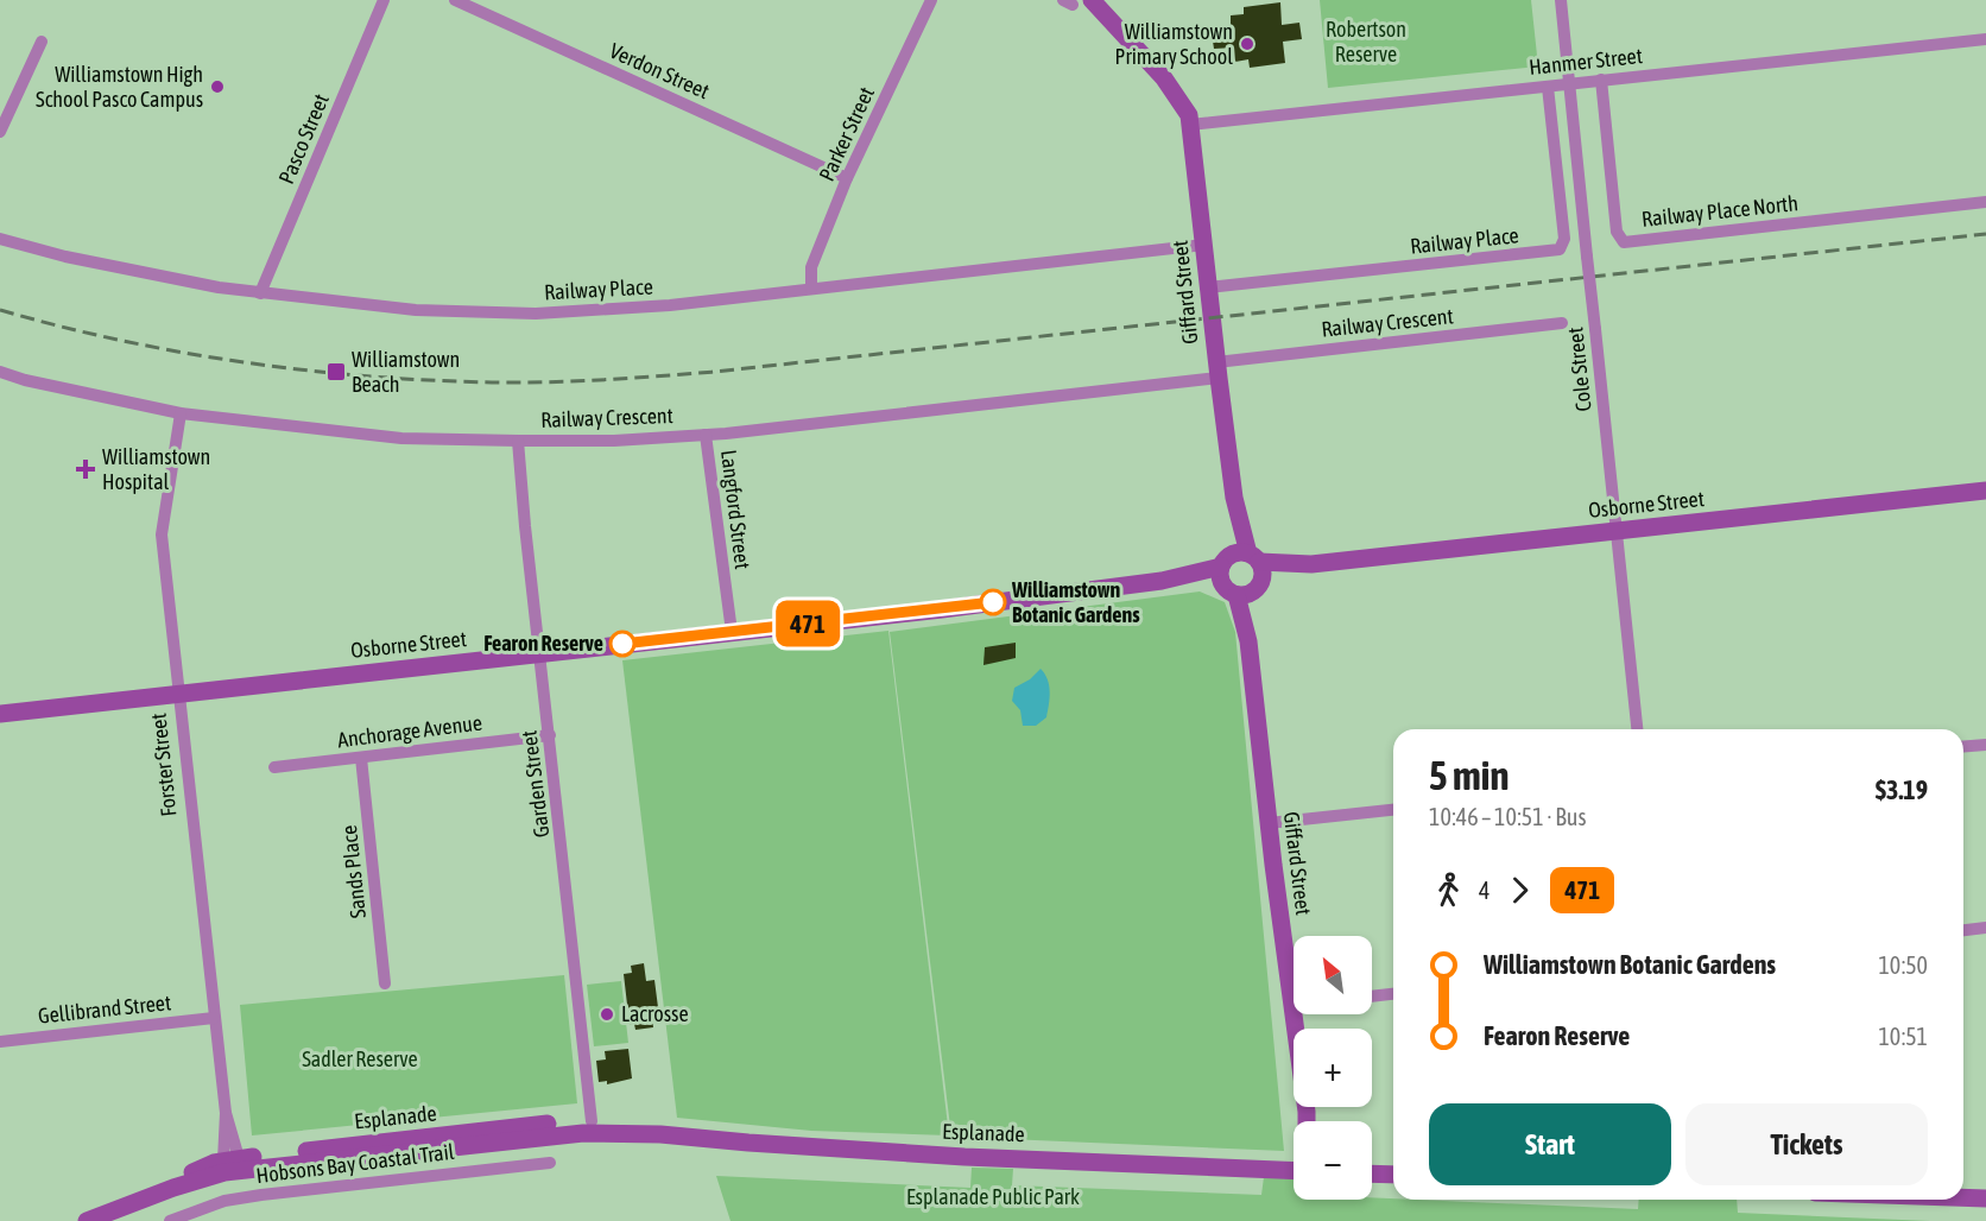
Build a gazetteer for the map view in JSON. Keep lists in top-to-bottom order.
{
  "streets": {
    "street": [
      "Hanmer Street",
      "Verdon Street",
      "Parker Street",
      "Pasco Street",
      "Railway Place North",
      "Railway Place",
      "Giffard Street",
      "Railway Crescent",
      "Cole Street",
      "Osborne Street",
      "Langford Street",
      "Anchorage Avenue",
      "Forster Street",
      "Garden Street",
      "Sands Place",
      "Gellibrand Street",
      "Esplanade",
      "Hobsons Bay Coastal Trail"
    ]
  },
  "crossings": [
    ["Hanmer Street", "Railway Place North"],
    ["Hanmer Street", "Railway Place"],
    ["Hanmer Street", "Giffard Street"],
    ["Hanmer Street", "Cole Street"],
    ["Verdon Street", "Parker Street"],
    ["Parker Street", "Railway Place"],
    ["Pasco Street", "Railway Place"],
    ["Railway Place", "Giffard Street"],
    ["Giffard Street", "Railway Crescent"],
    ["Giffard Street", "Osborne Street"],
    ["Railway Crescent", "Langford Street"],
    ["Railway Crescent", "Forster Street"],
    ["Railway Crescent", "Garden Street"],
    ["Cole Street", "Osborne Street"],
    ["Osborne Street", "Langford Street"],
    ["Osborne Street", "Forster Street"],
    ["Osborne Street", "Garden Street"],
    ["Anchorage Avenue", "Garden Street"],
    ["Anchorage Avenue", "Sands Place"],
    ["Forster Street", "Gellibrand Street"],
    ["Forster Street", "Esplanade"],
    ["Garden Street", "Esplanade"]
  ],
  "parks": ["Robertson Reserve", "Sadler Reserve", "Esplanade Public Park"],
  "places": {
    "other": [
      "Williamstown Primary School",
      "Williamstown High School Pasco Campus",
      "Williamstown Botanic Gardens",
      "Fearon Reserve",
      "Lacrosse"
    ],
    "transit": ["Williamstown Beach"],
    "health": ["Williamstown Hospital"]
  },
  "lines": ["bus line 471"],
  "north": "top left",
  "page": {
    "on_map": "471",
    "heading": ["5 min", "10:46 – 10:51 · Bus", "$3.19"],
    "legs": ["4", "471"],
    "list": [
      {
        "name": "Williamstown Botanic Gardens",
        "value": "10:50"
      },
      {
        "name": "Fearon Reserve",
        "value": "10:51"
      }
    ],
    "map_buttons": ["+", "−"],
    "buttons": ["Start", "Tickets"]
  }
}
